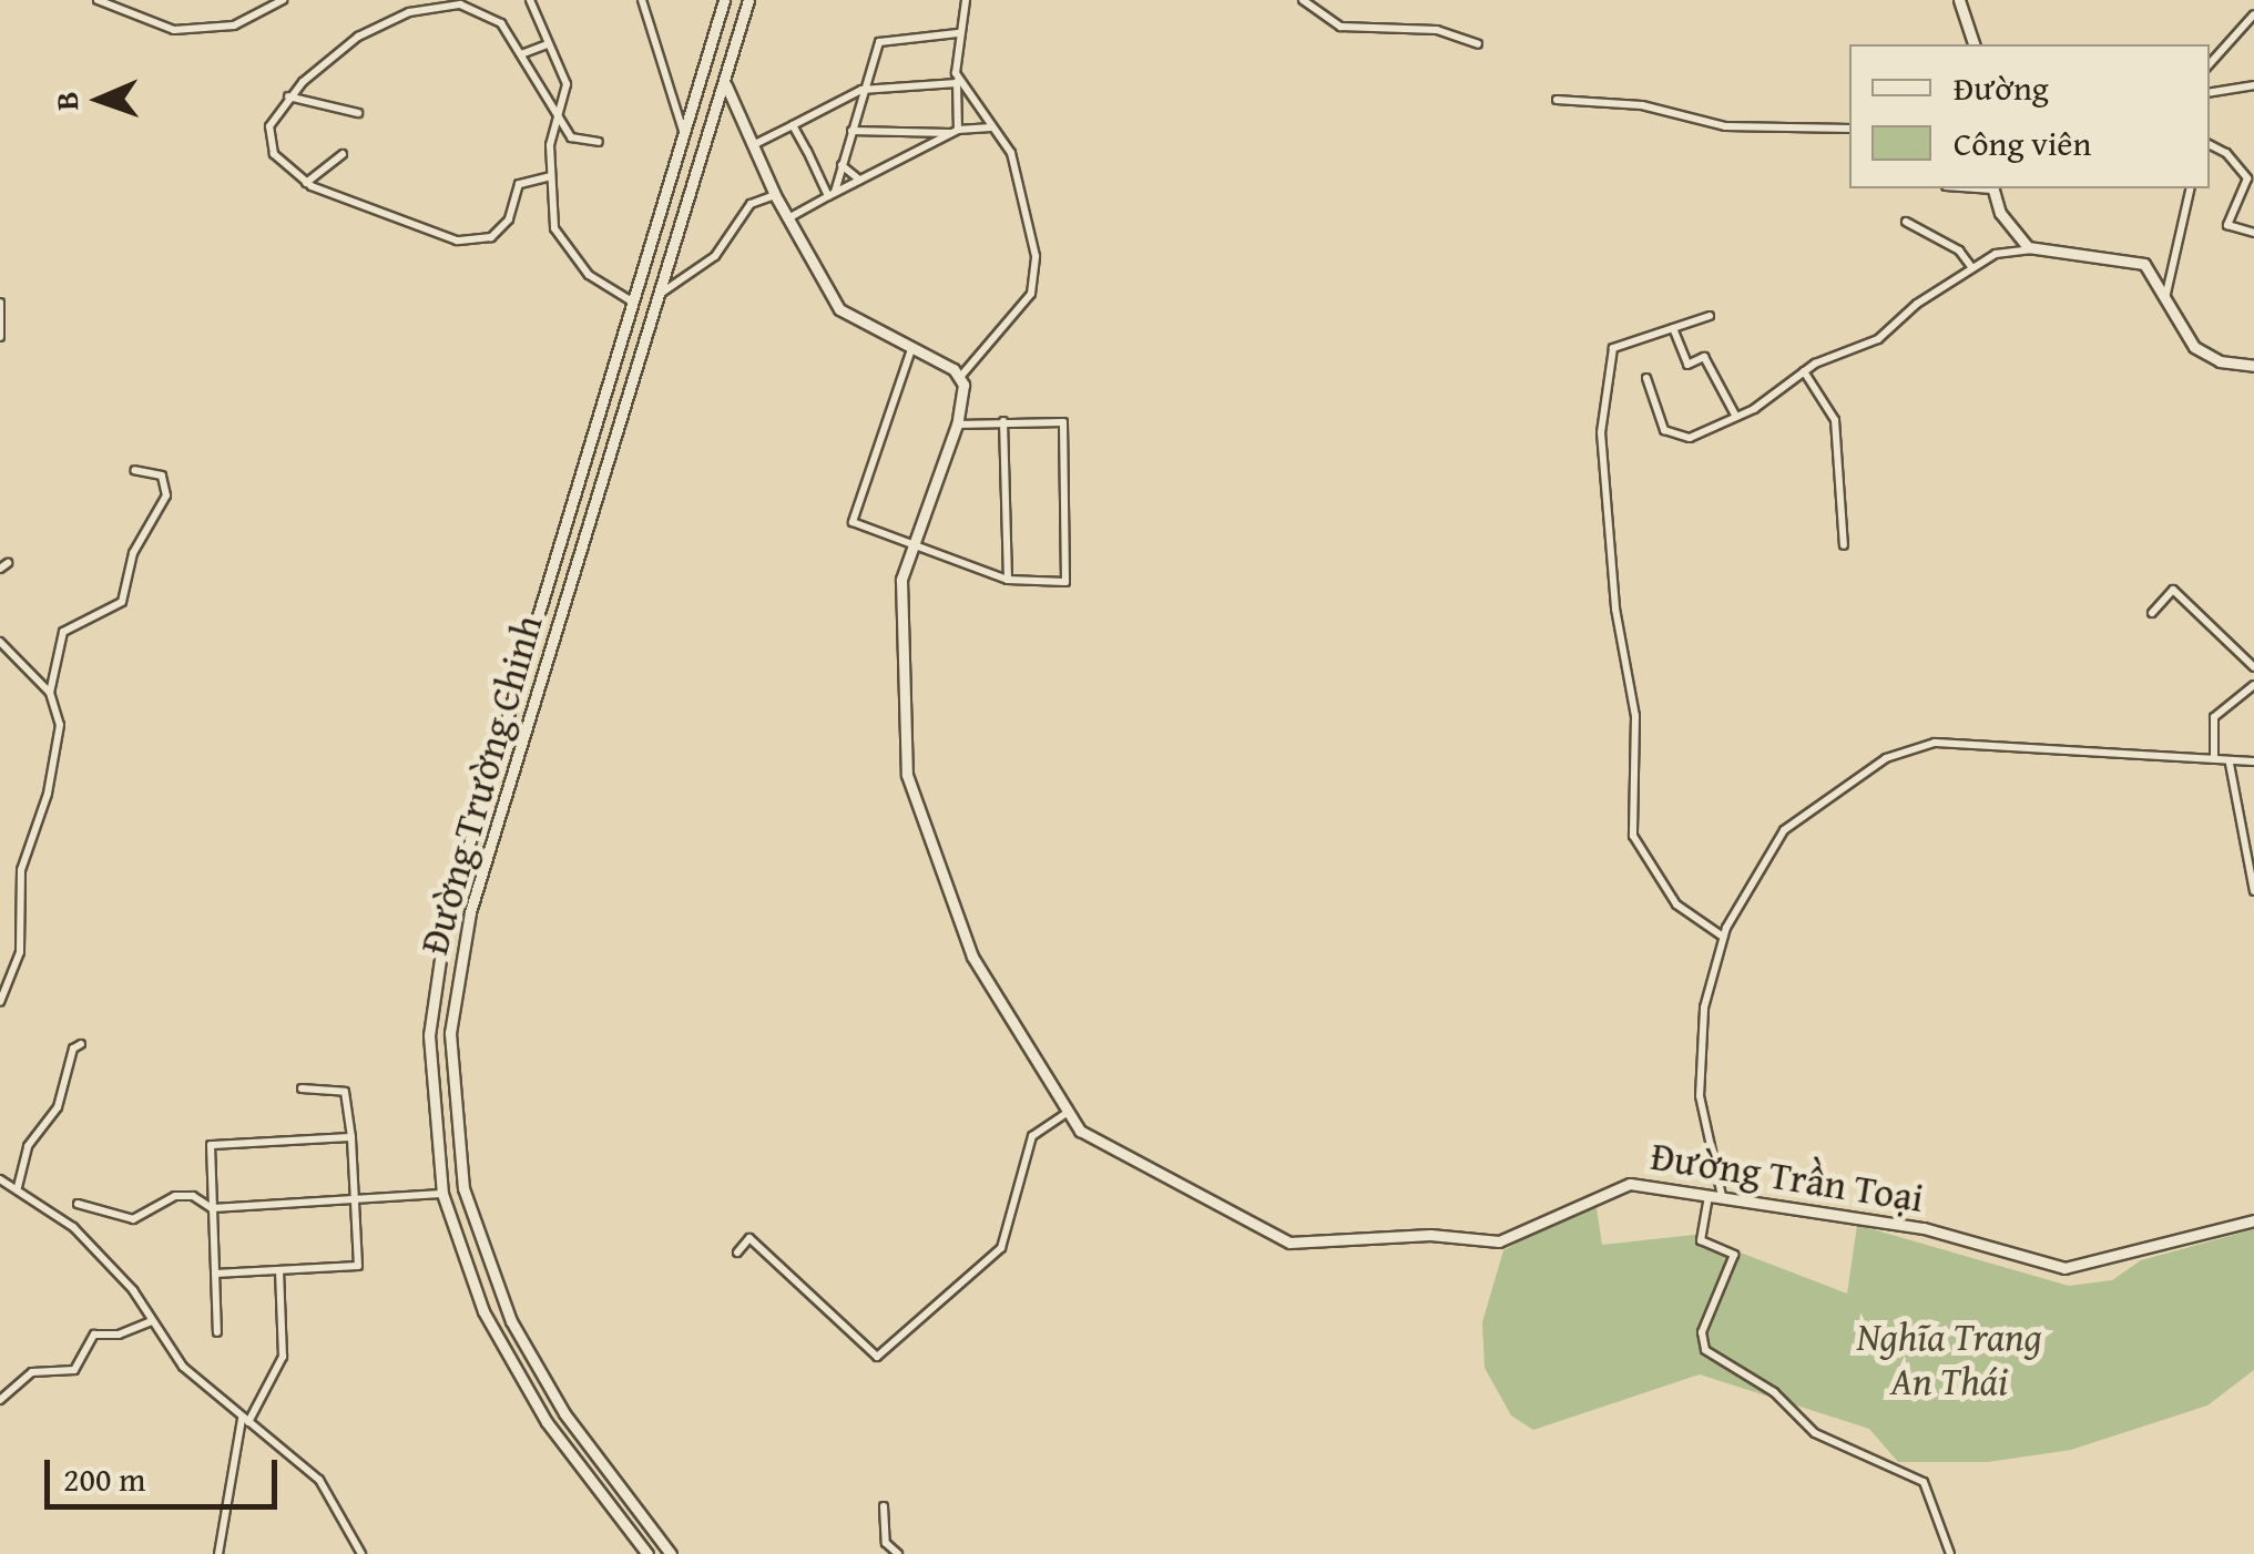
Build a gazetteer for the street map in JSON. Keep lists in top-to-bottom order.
{
  "streets": {
    "main road": ["Đường Trường Chinh", "Đường Trần Toại"]
  },
  "parks": ["Nghĩa Trang An Thái"],
  "legend": ["Đường", "Công viên"],
  "scale_bar": "200 m",
  "north": "left"
}
